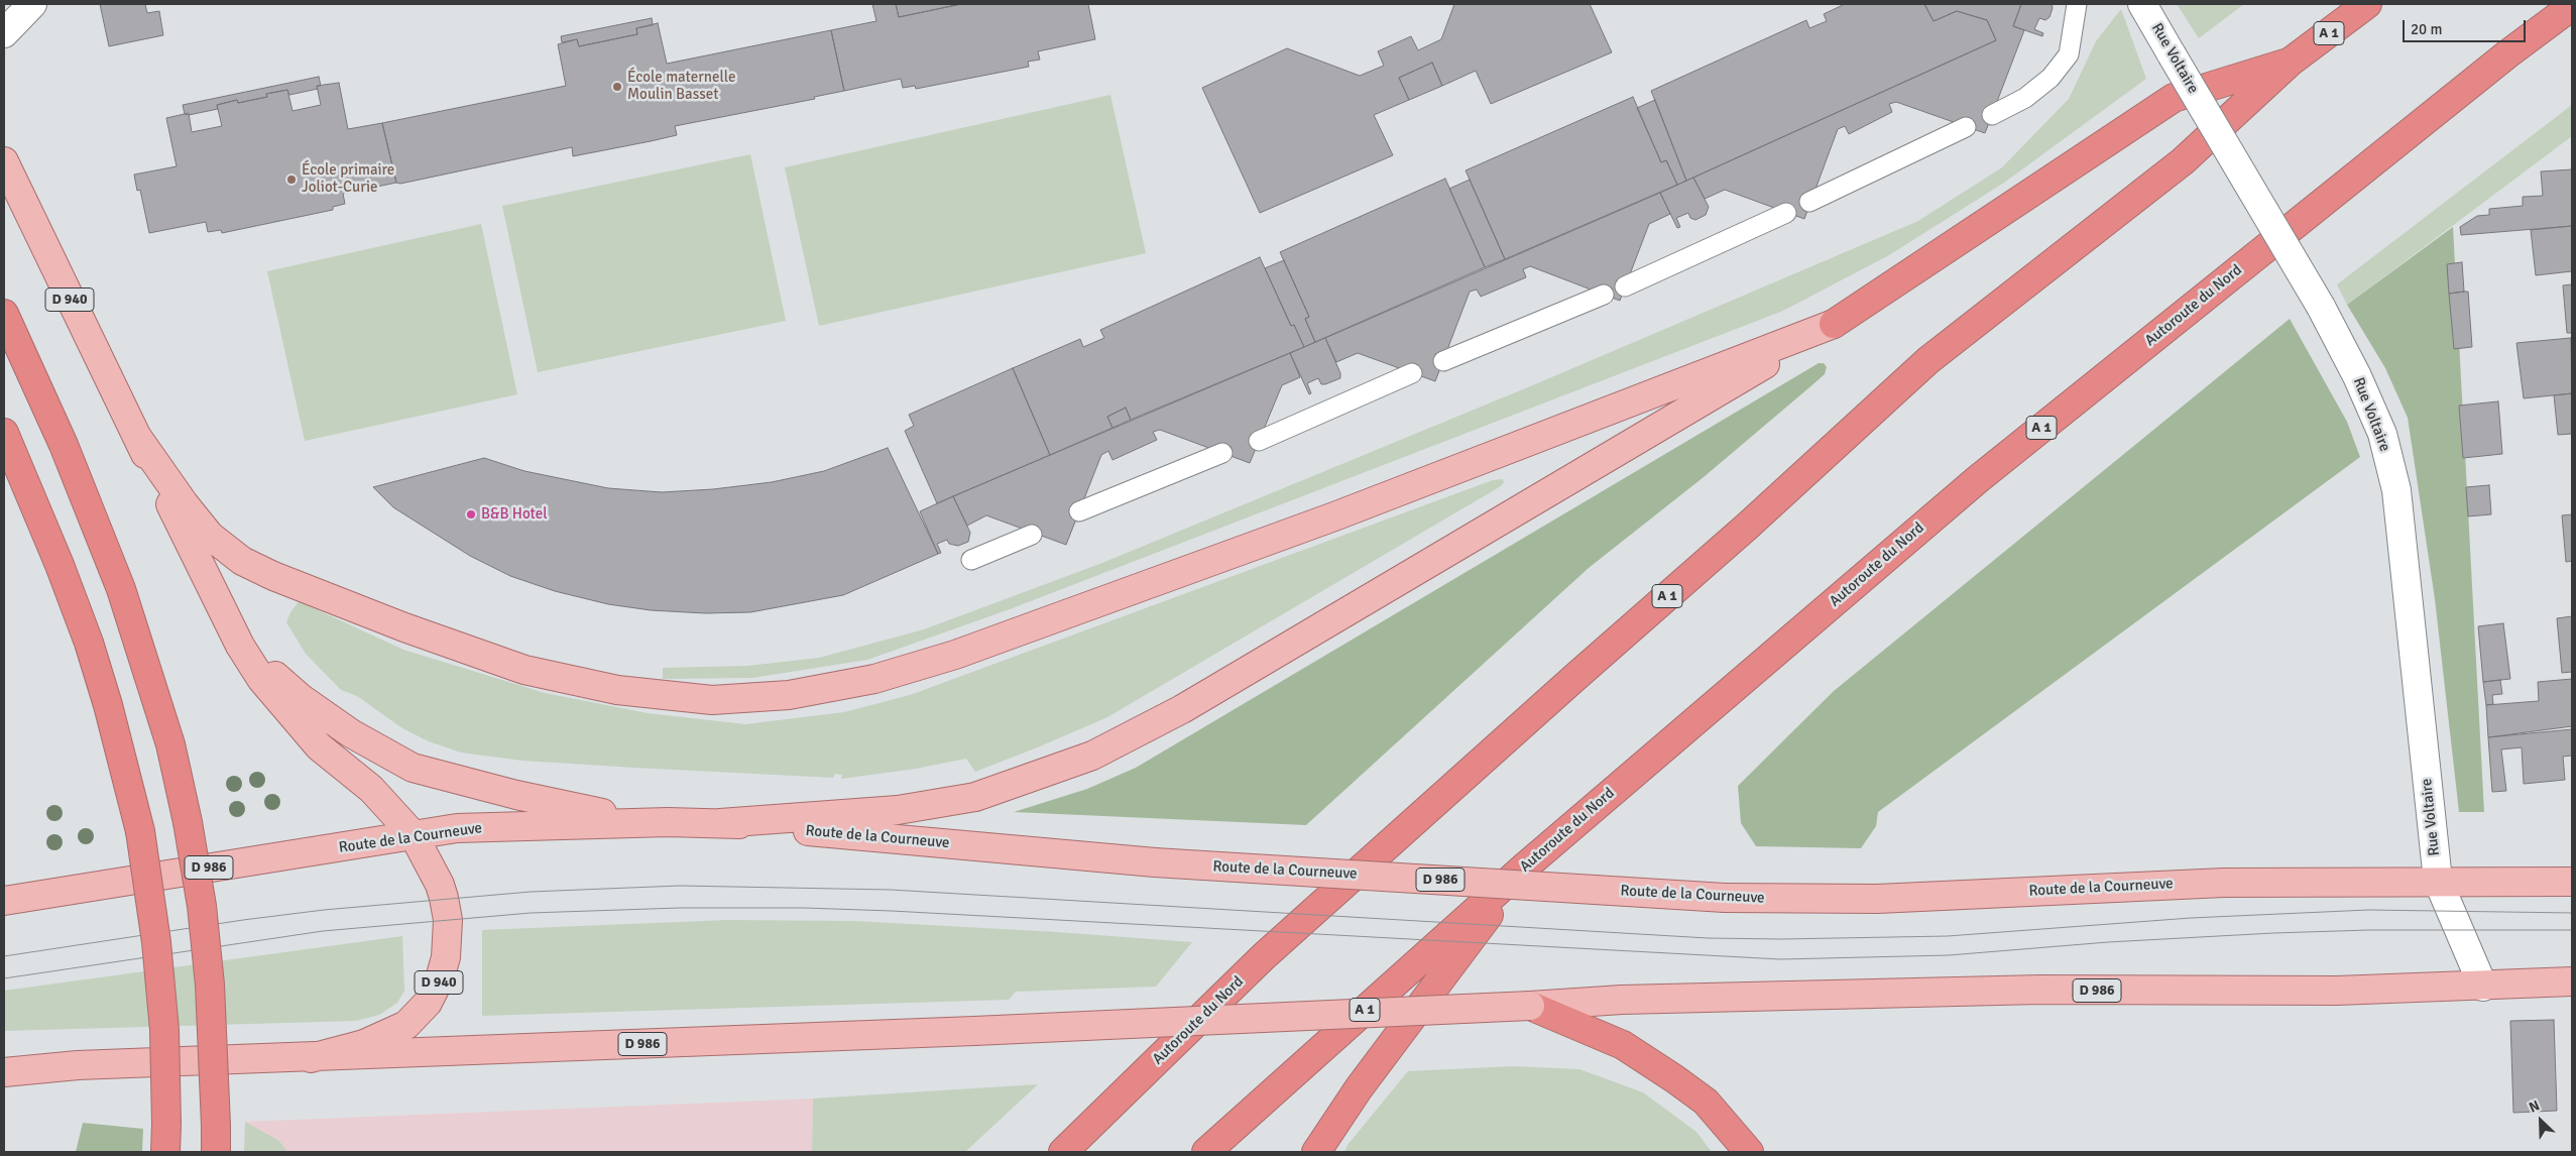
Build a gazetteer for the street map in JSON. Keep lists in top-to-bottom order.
{
  "streets": {
    "highway": ["A 1", "Autoroute du Nord"],
    "main road": ["D 940", "Route de la Courneuve", "D 986"],
    "street": ["Rue Voltaire"]
  },
  "crossings": [
    ["Rue Voltaire", "Route de la Courneuve"],
    ["Rue Voltaire", "D 986"],
    ["D 940", "Route de la Courneuve"],
    ["D 940", "D 986"]
  ],
  "places": ["École maternelle Moulin Basset", "École primaire Joliot-Curie", "B&B Hotel"],
  "scale_bar": "20 m",
  "north": "top left"
}
